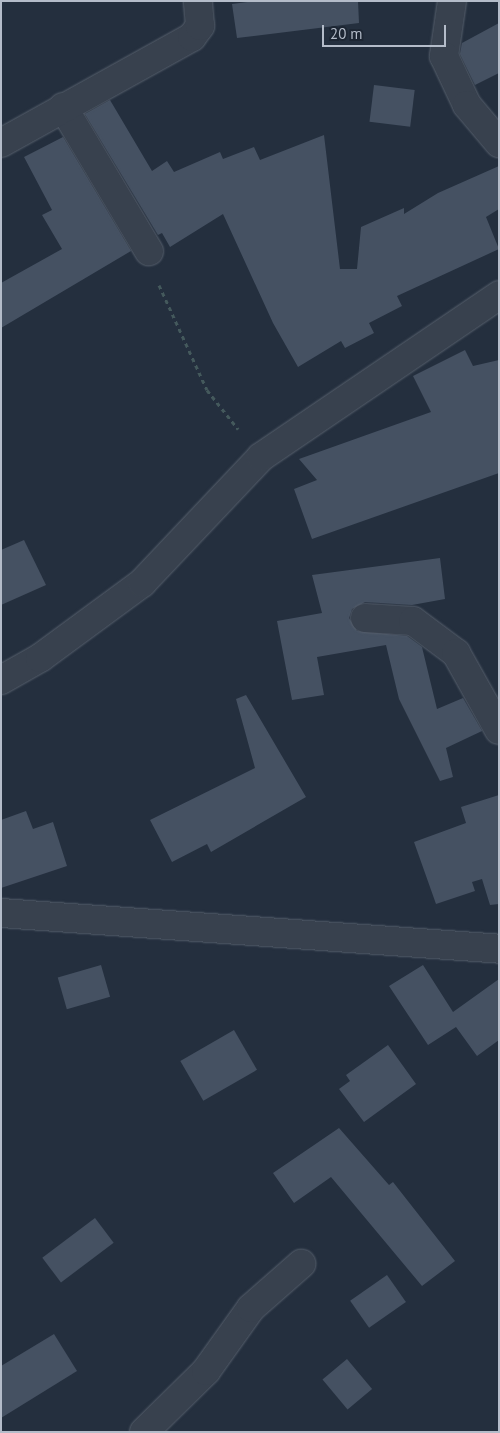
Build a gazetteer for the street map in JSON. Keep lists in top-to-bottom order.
{
  "scale_bar": "20 m"
}
